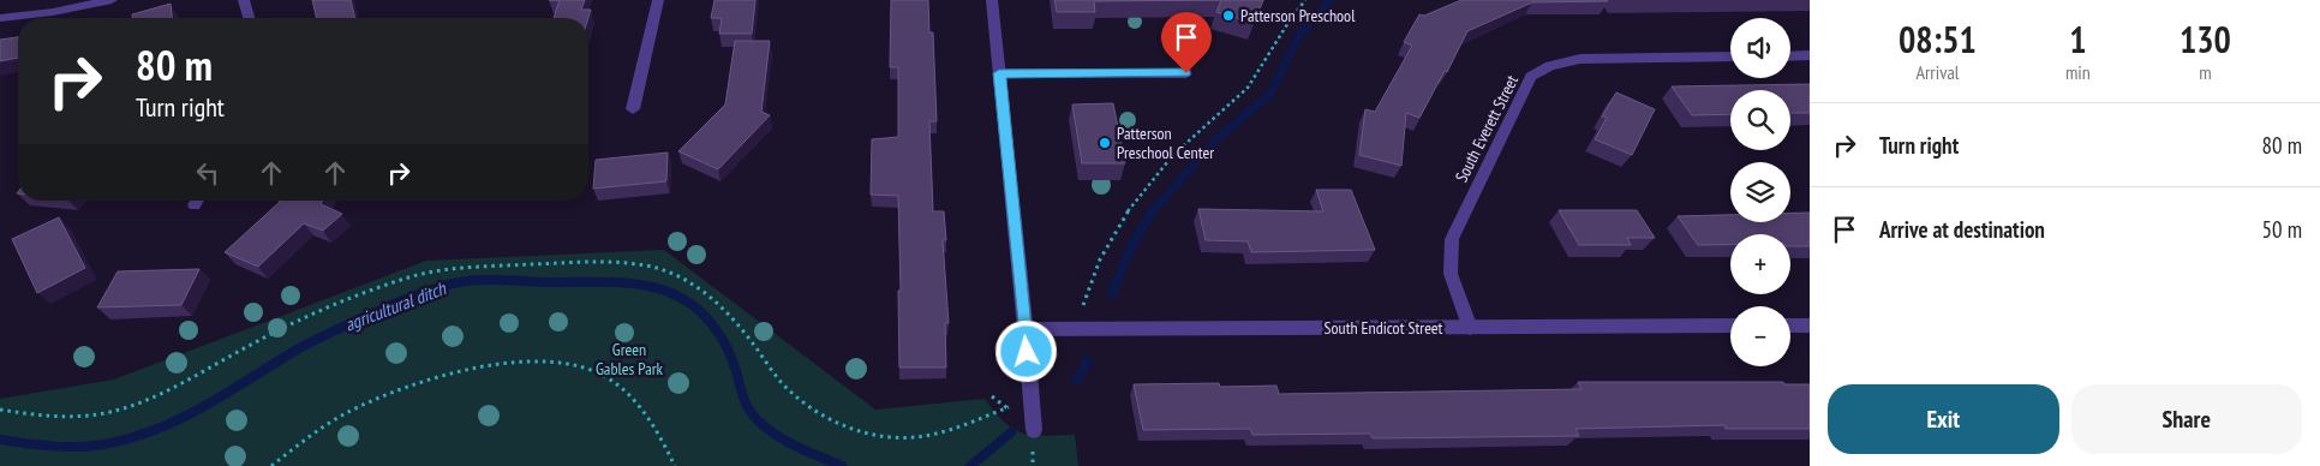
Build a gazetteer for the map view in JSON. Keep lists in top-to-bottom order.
{
  "streets": {
    "street": ["South Everett Street", "South Endicot Street"]
  },
  "crossings": [
    ["South Everett Street", "South Endicot Street"]
  ],
  "water": ["agricultural ditch"],
  "parks": ["Green Gables Park"],
  "places": ["Patterson Preschool", "Patterson Preschool Center"],
  "page": {
    "eta": [
      "08:51",
      "Arrival",
      "1",
      "min",
      "130",
      "m"
    ],
    "map_buttons": ["+", "−"],
    "turn": ["80 m", "Turn right"],
    "list": [
      {
        "name": "Turn right",
        "value": "80 m"
      },
      {
        "name": "Arrive at destination",
        "value": "50 m"
      }
    ],
    "buttons": ["Exit", "Share"]
  }
}
